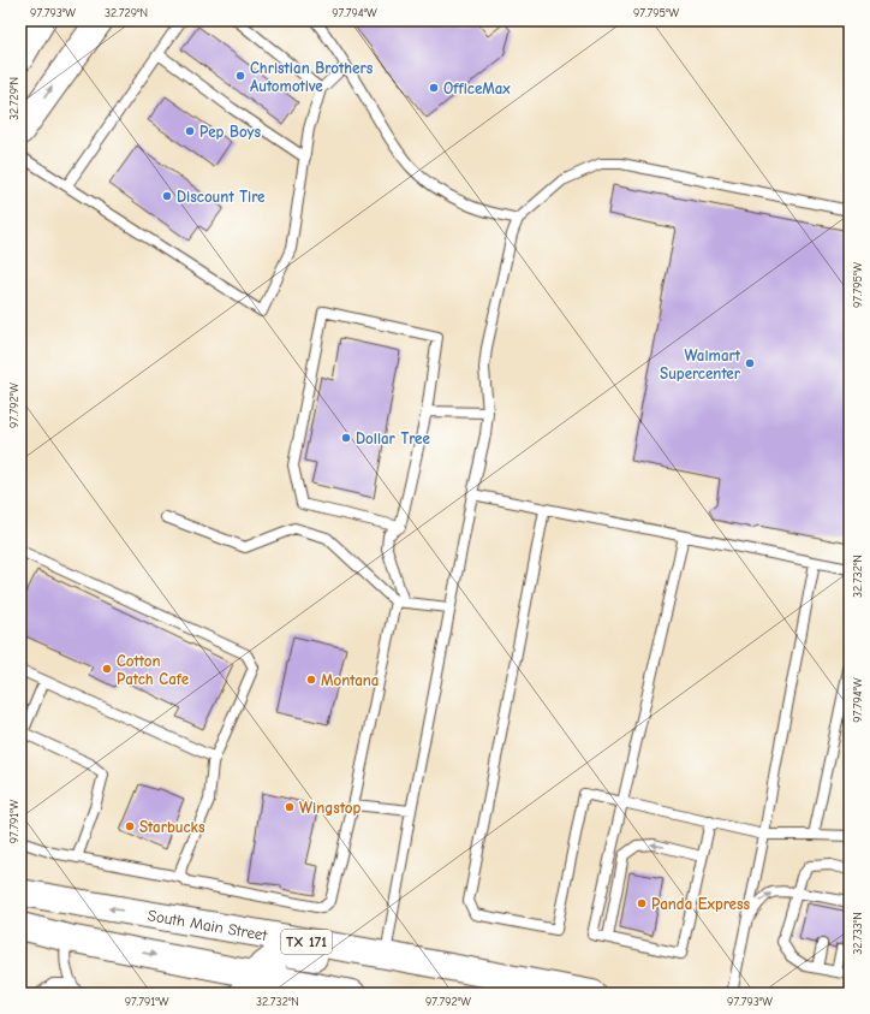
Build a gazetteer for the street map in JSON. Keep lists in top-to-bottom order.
{
  "streets": {
    "main road": ["South Main Street", "TX 171"]
  },
  "places": [
    "Christian Brothers Automotive",
    "OfficeMax",
    "Pep Boys",
    "Discount Tire",
    "Walmart Supercenter",
    "Dollar Tree",
    "Cotton Patch Cafe",
    "Montana",
    "Wingstop",
    "Starbucks",
    "Panda Express"
  ],
  "coordinates": [
    "97.793°W",
    "32.729°N",
    "97.794°W",
    "97.795°W",
    "97.792°W",
    "32.732°N",
    "97.791°W",
    "32.733°N"
  ]
}
